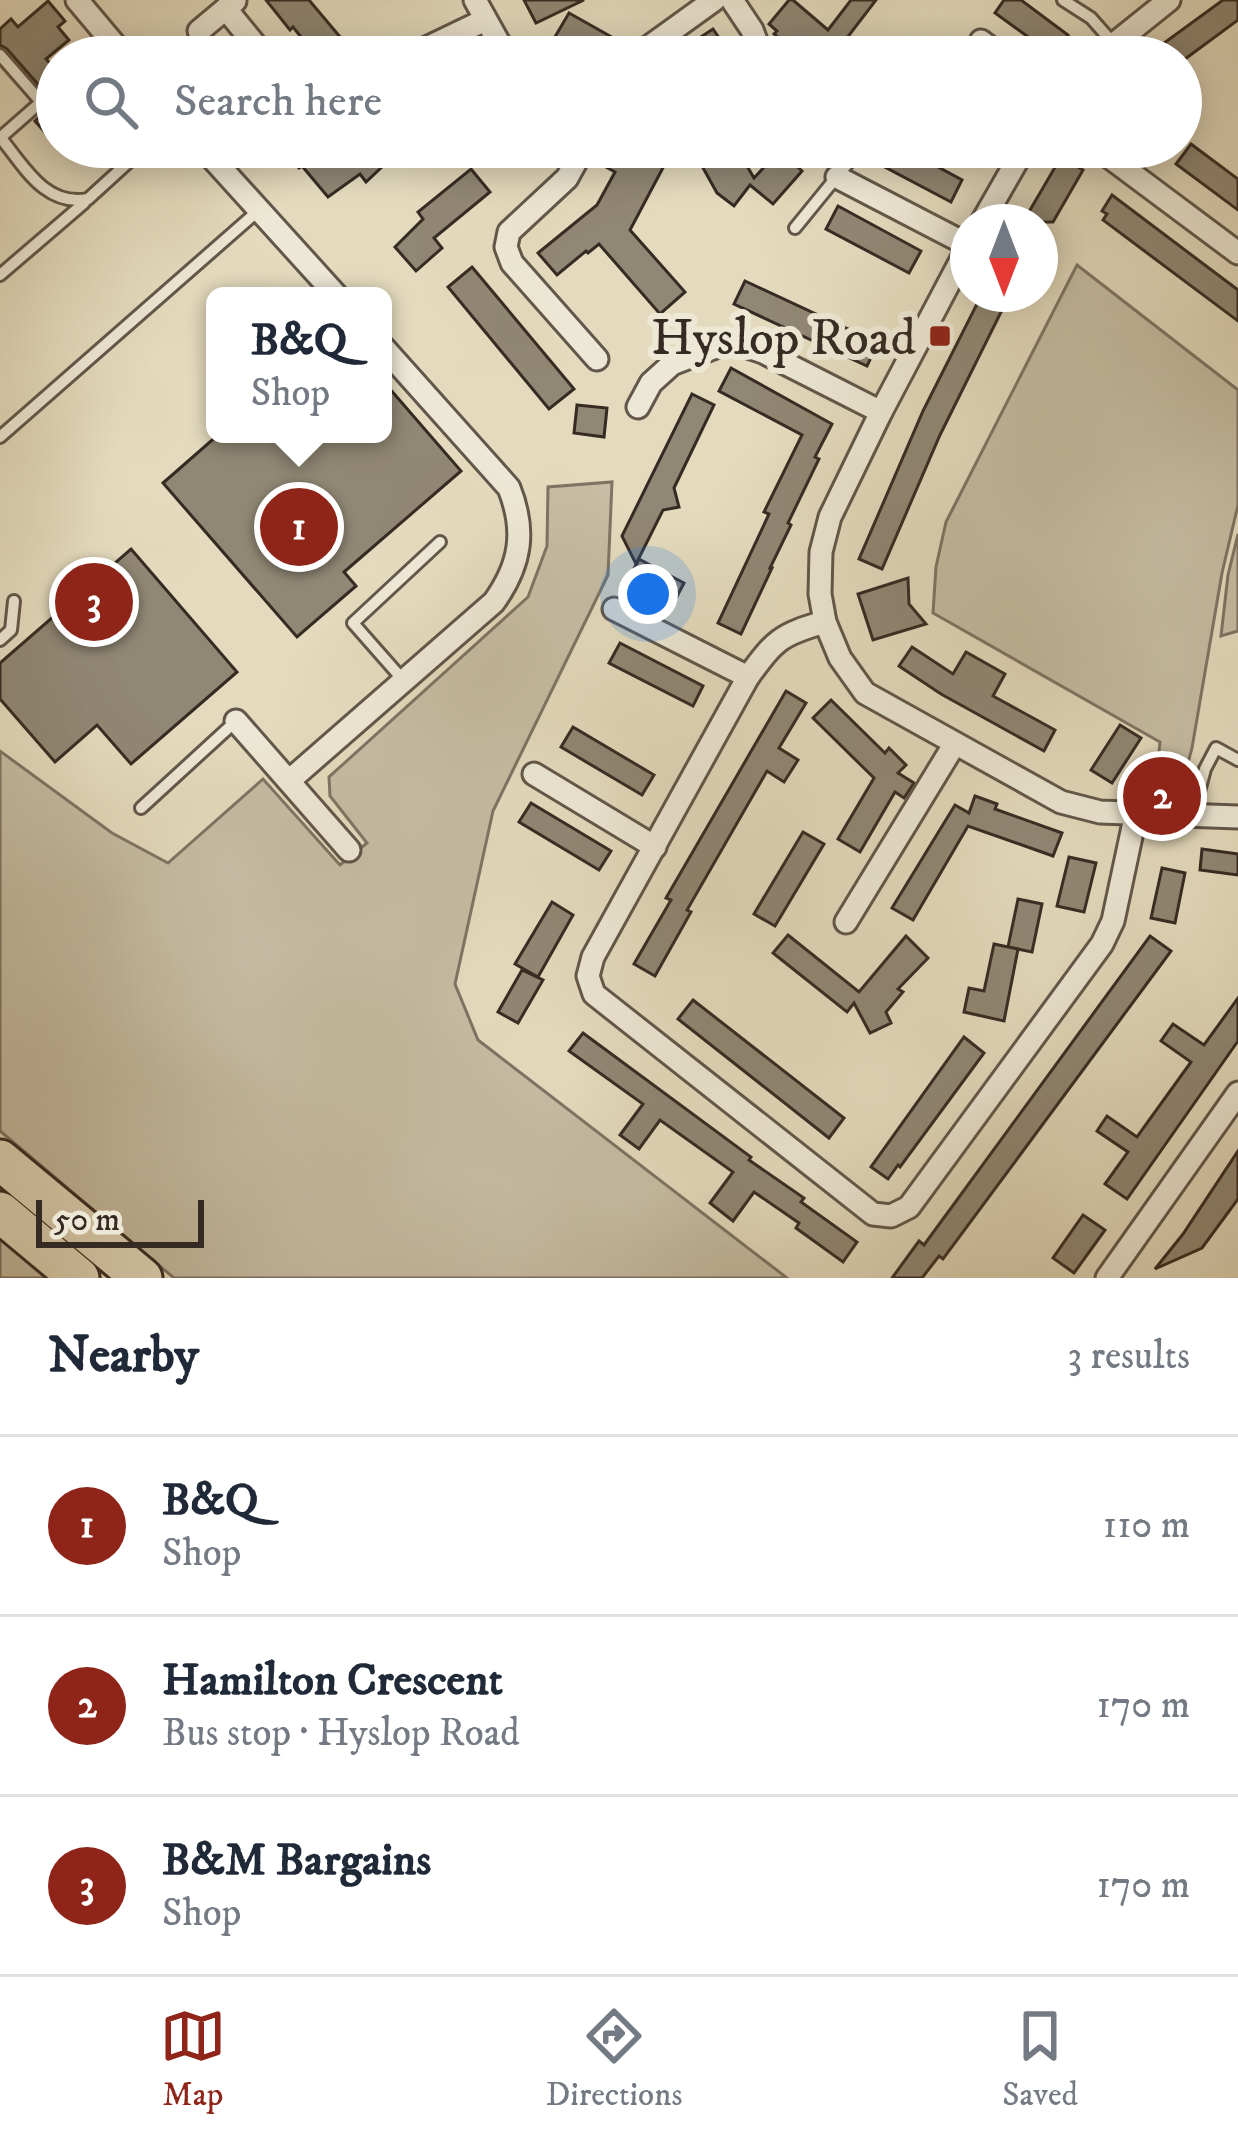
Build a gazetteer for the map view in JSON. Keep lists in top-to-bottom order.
{
  "places": {
    "transit": ["Hyslop Road"]
  },
  "scale_bar": "50 m",
  "north": "bottom",
  "page": {
    "search": "Search here",
    "popup": ["B&Q", "Shop"],
    "pins": ["1", "3", "2"],
    "scale": "50 m",
    "heading": ["Nearby", "3 results"],
    "list": [
      {
        "mark": "1",
        "name": "B&Q",
        "note": "Shop",
        "value": "110 m"
      },
      {
        "mark": "2",
        "name": "Hamilton Crescent",
        "note": "Bus stop · Hyslop Road",
        "value": "170 m"
      },
      {
        "mark": "3",
        "name": "B&M Bargains",
        "note": "Shop",
        "value": "170 m"
      }
    ],
    "nav": ["Map", "Directions", "Saved"]
  }
}
